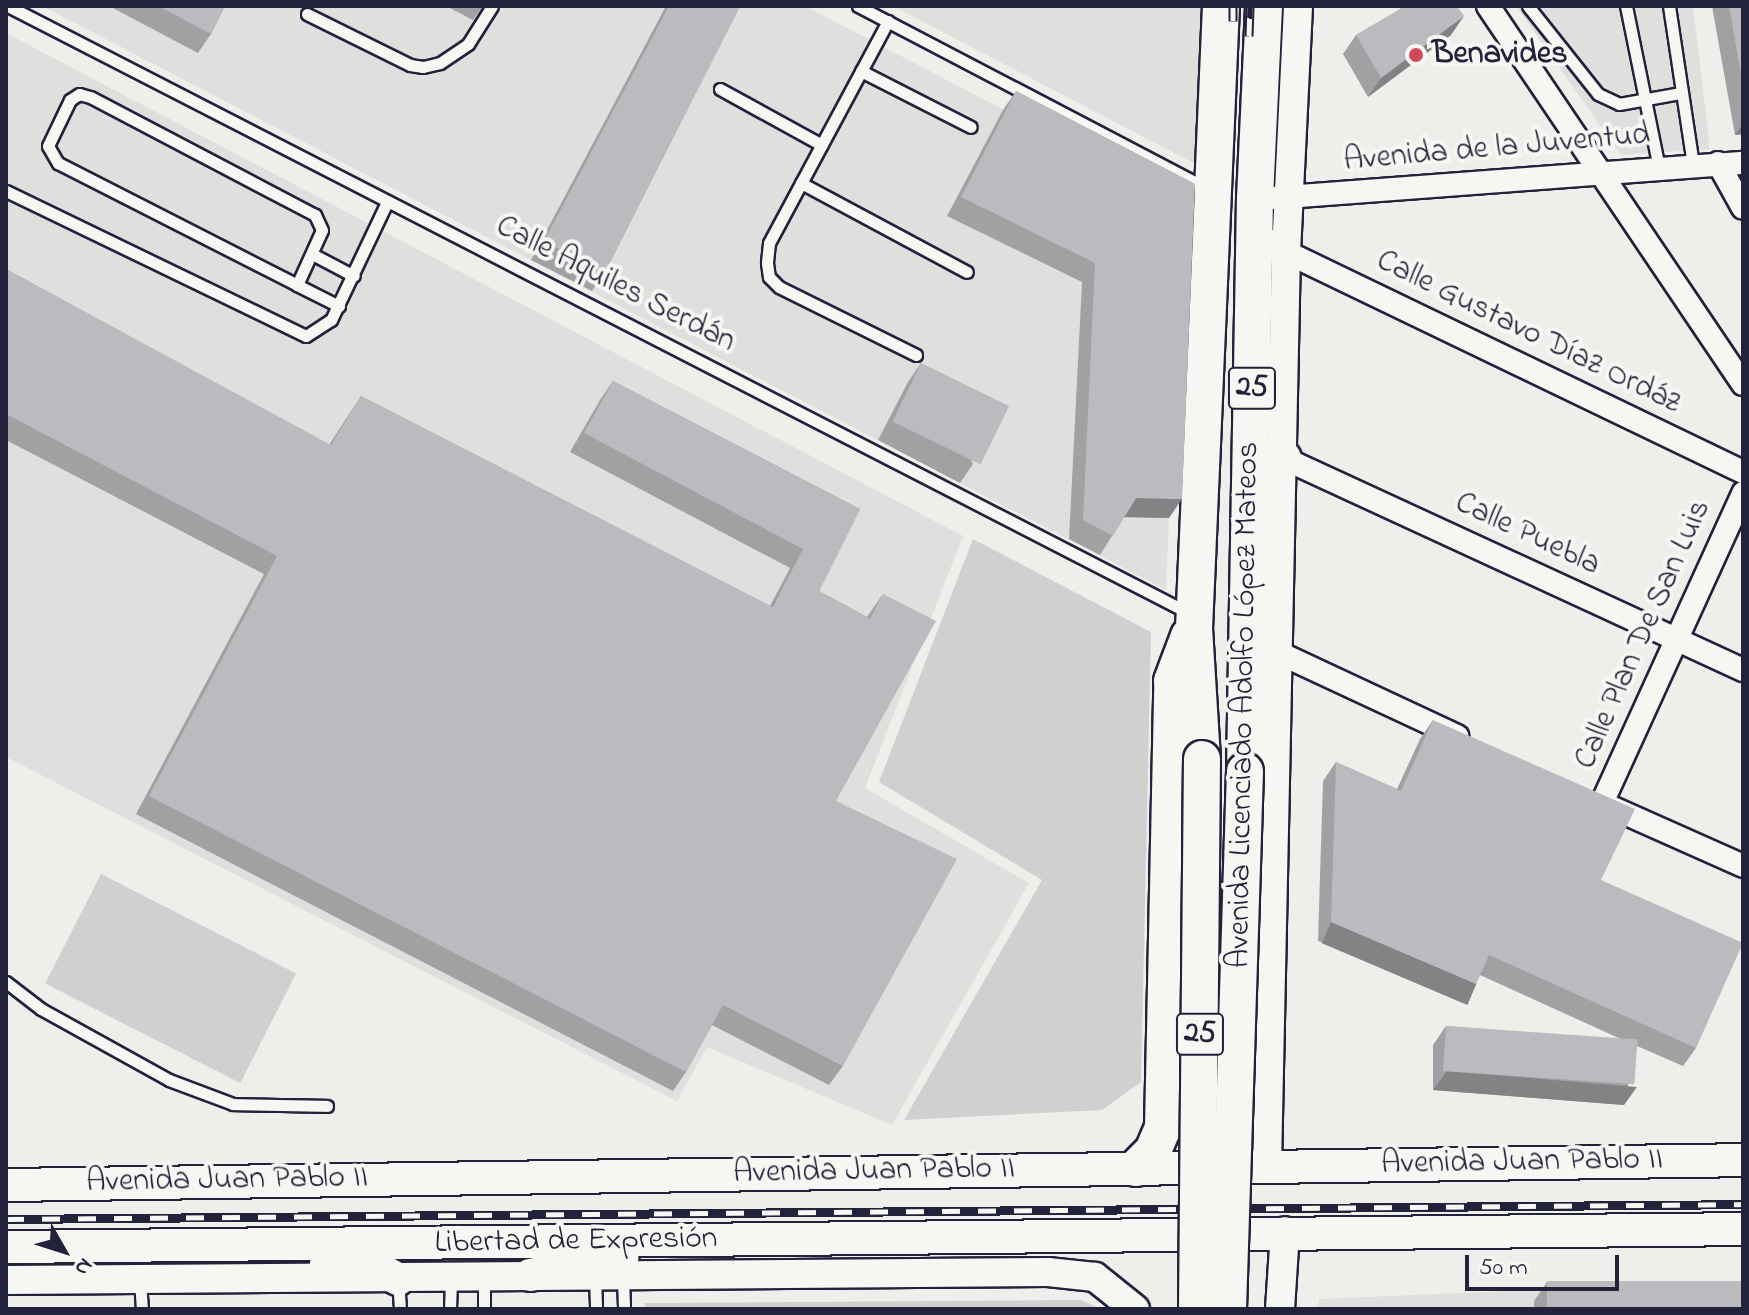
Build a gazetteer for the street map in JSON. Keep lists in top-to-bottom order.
{
  "streets": {
    "main road": ["25", "Avenida Licenciado Adolfo López Mateos", "Avenida Juan Pablo II"],
    "street": [
      "Avenida de la Juventud",
      "Calle Gustavo Díaz Ordáz",
      "Calle Puebla",
      "Calle Plan De San Luis",
      "Libertad de Expresión"
    ],
    "lane": ["Calle Aquiles Serdán"]
  },
  "crossings": [
    ["Avenida de la Juventud", "Avenida Licenciado Adolfo López Mateos"],
    ["Calle Aquiles Serdán", "Avenida Licenciado Adolfo López Mateos"],
    ["Calle Puebla", "Calle Plan De San Luis"]
  ],
  "places": ["Benavides"],
  "scale_bar": "50 m",
  "north": "bottom right"
}
